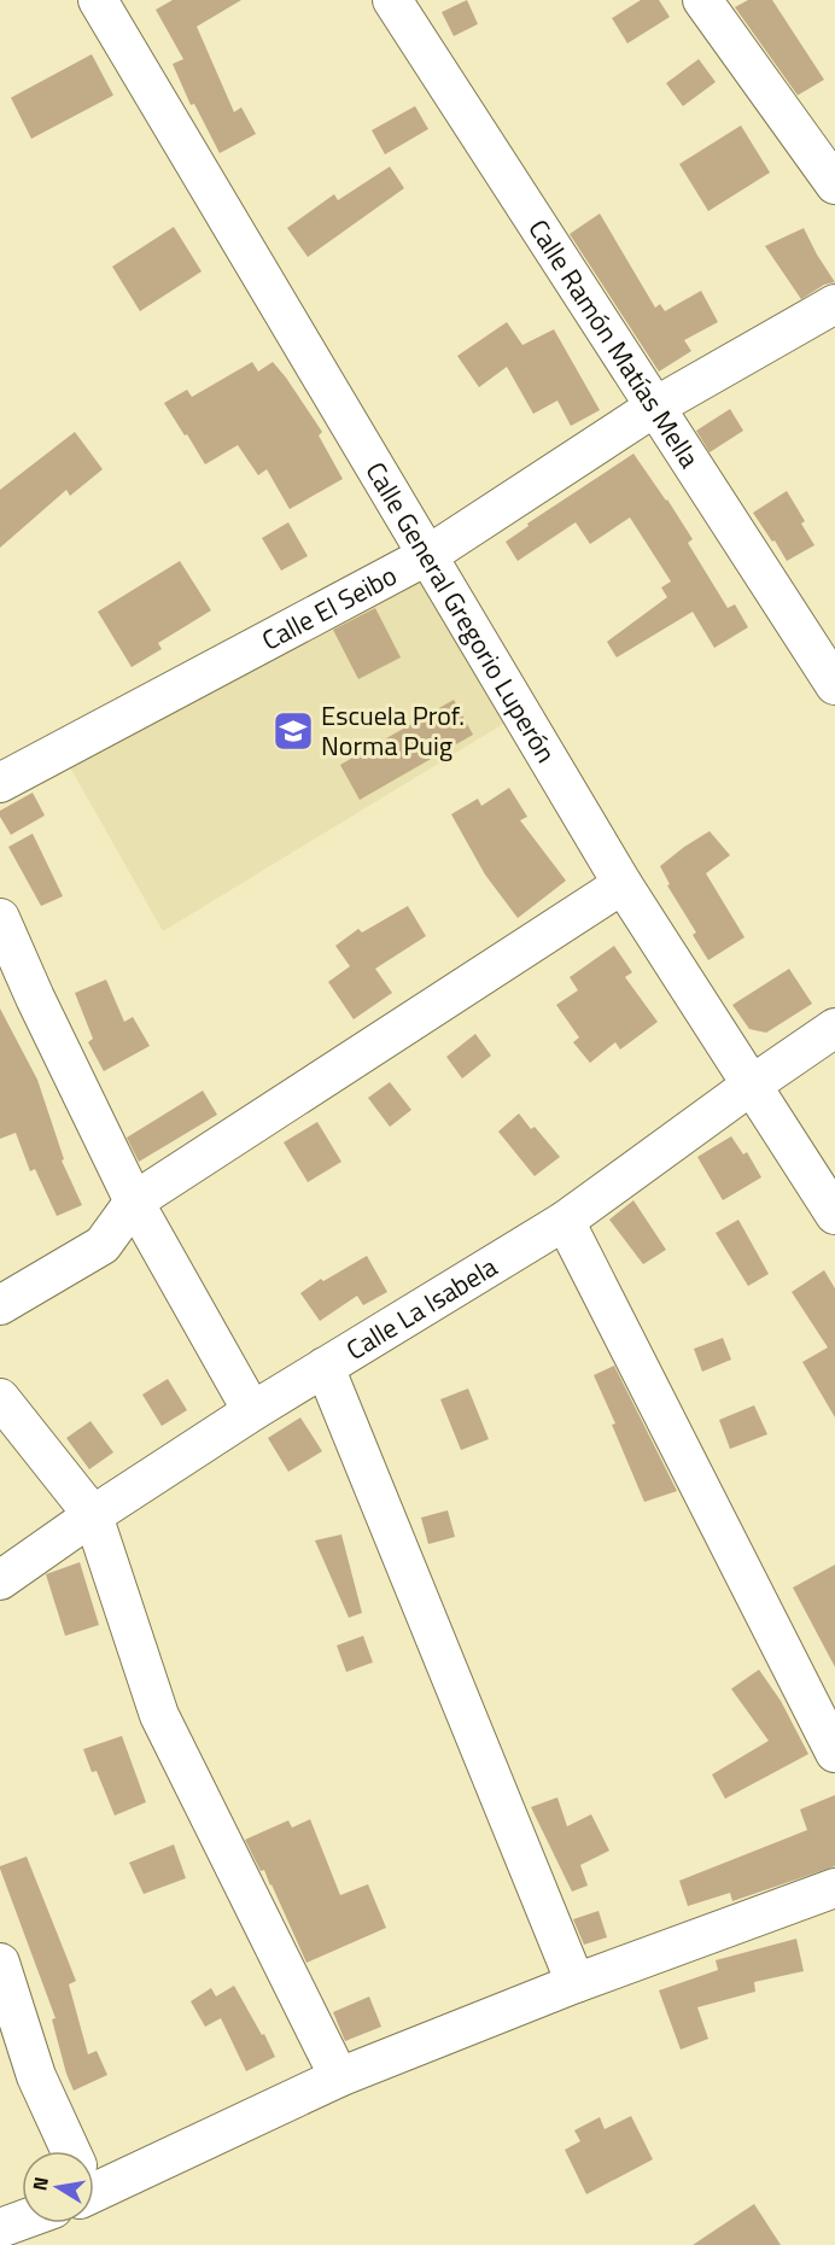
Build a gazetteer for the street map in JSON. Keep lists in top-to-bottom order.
{
  "streets": {
    "street": [
      "Calle Ramón Matías Mella",
      "Calle El Seibo",
      "Calle General Gregorio Luperón",
      "Calle La Isabela"
    ]
  },
  "crossings": [
    ["Calle Ramón Matías Mella", "Calle El Seibo"],
    ["Calle El Seibo", "Calle General Gregorio Luperón"],
    ["Calle General Gregorio Luperón", "Calle La Isabela"]
  ],
  "places": {
    "school or university": ["Escuela Prof. Norma Puig"]
  },
  "north": "left"
}
